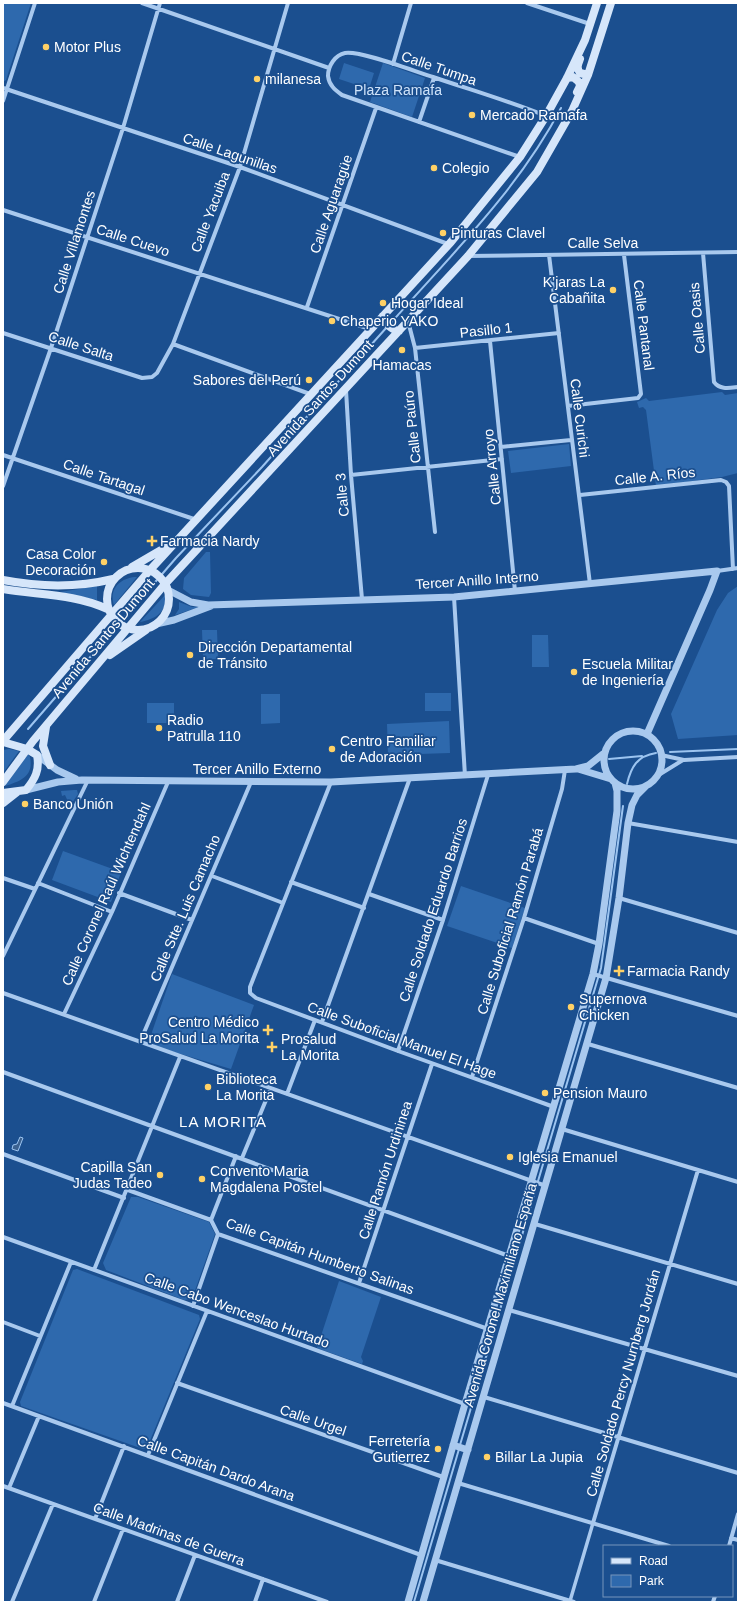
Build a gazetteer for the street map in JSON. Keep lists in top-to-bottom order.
{
  "streets": {
    "main road": ["Avenida Santos Dumont"],
    "street": [
      "Calle Tumpa",
      "Calle Lagunillas",
      "Calle Aguaragüe",
      "Calle Yacuiba",
      "Calle Cuevo",
      "Calle Villamontes",
      "Calle Selva",
      "Calle Oasis",
      "Calle Pantanal",
      "Pasillo 1",
      "Calle Salta",
      "Calle Curichi",
      "Calle Paúro",
      "Calle Arroyo",
      "Calle A. Ríos",
      "Calle Tartagal",
      "Calle 3",
      "Tercer Anillo Interno",
      "Tercer Anillo Externo",
      "Calle Coronel Raúl Wichtendahl",
      "Calle Stte. Luis Camacho",
      "Calle Soldado Eduardo Barrios",
      "Calle Suboficial Ramón Parabá",
      "Calle Suboficial Manuel El Hage",
      "Calle Ramón Urdininea",
      "Calle Capitán Humberto Salinas",
      "Avenida Coronel Maximiliano España",
      "Calle Cabo Wenceslao Hurtado",
      "Calle Soldado Percy Nurnberg Jordán",
      "Calle Urgel",
      "Calle Capitán Dardo Arana",
      "Calle Madrinas de Guerra"
    ]
  },
  "crossings": [
    ["Calle Tumpa", "Avenida Santos Dumont"],
    ["Calle Lagunillas", "Calle Aguaragüe"],
    ["Calle Lagunillas", "Calle Yacuiba"],
    ["Calle Lagunillas", "Calle Villamontes"],
    ["Calle Lagunillas", "Avenida Santos Dumont"],
    ["Calle Aguaragüe", "Calle Cuevo"],
    ["Calle Yacuiba", "Calle Cuevo"],
    ["Calle Yacuiba", "Calle Salta"],
    ["Calle Cuevo", "Calle Villamontes"],
    ["Calle Cuevo", "Avenida Santos Dumont"],
    ["Calle Villamontes", "Calle Salta"],
    ["Calle Villamontes", "Calle Tartagal"],
    ["Calle Selva", "Calle Oasis"],
    ["Calle Selva", "Calle Pantanal"],
    ["Calle Selva", "Avenida Santos Dumont"],
    ["Calle Selva", "Calle Curichi"],
    ["Calle Pantanal", "Calle Curichi"],
    ["Pasillo 1", "Calle Curichi"],
    ["Pasillo 1", "Calle Paúro"],
    ["Pasillo 1", "Calle Arroyo"],
    ["Avenida Santos Dumont", "Calle Paúro"],
    ["Avenida Santos Dumont", "Calle Tartagal"],
    ["Avenida Santos Dumont", "Calle 3"],
    ["Avenida Santos Dumont", "Tercer Anillo Interno"],
    ["Calle Curichi", "Calle A. Ríos"],
    ["Calle Curichi", "Tercer Anillo Interno"],
    ["Calle Arroyo", "Tercer Anillo Interno"],
    ["Calle A. Ríos", "Tercer Anillo Interno"],
    ["Calle 3", "Tercer Anillo Interno"],
    ["Tercer Anillo Externo", "Calle Coronel Raúl Wichtendahl"],
    ["Tercer Anillo Externo", "Calle Stte. Luis Camacho"],
    ["Tercer Anillo Externo", "Calle Soldado Eduardo Barrios"],
    ["Tercer Anillo Externo", "Calle Suboficial Ramón Parabá"],
    ["Tercer Anillo Externo", "Avenida Coronel Maximiliano España"],
    ["Calle Soldado Eduardo Barrios", "Calle Suboficial Manuel El Hage"],
    ["Calle Suboficial Ramón Parabá", "Calle Suboficial Manuel El Hage"],
    ["Calle Suboficial Manuel El Hage", "Calle Ramón Urdininea"],
    ["Calle Suboficial Manuel El Hage", "Avenida Coronel Maximiliano España"],
    ["Calle Ramón Urdininea", "Calle Capitán Humberto Salinas"],
    ["Calle Capitán Humberto Salinas", "Avenida Coronel Maximiliano España"],
    ["Avenida Coronel Maximiliano España", "Calle Cabo Wenceslao Hurtado"],
    ["Avenida Coronel Maximiliano España", "Calle Urgel"],
    ["Avenida Coronel Maximiliano España", "Calle Capitán Dardo Arana"]
  ],
  "districts": ["LA MORITA"],
  "parks": ["Plaza Ramafa"],
  "places": {
    "other": [
      "Motor Plus",
      "milanesa",
      "Mercado Ramafa",
      "Colegio",
      "Pinturas Clavel",
      "K’jaras La Cabañita",
      "Hogar Ideal",
      "Chaperio YAKO",
      "Hamacas",
      "Sabores del Perú",
      "Casa Color Decoración",
      "Dirección Departamental de Tránsito",
      "Escuela Militar de Ingeniería",
      "Radio Patrulla 110",
      "Centro Familiar de Adoración",
      "Banco Unión",
      "Supernova Chicken",
      "Biblioteca La Morita",
      "Pension Mauro",
      "Iglesia Emanuel",
      "Capilla San Judas Tadeo",
      "Convento Maria Magdalena Postel",
      "Ferretería Gutierrez",
      "Billar La Jupia"
    ],
    "health": [
      "Farmacia Nardy",
      "Farmacia Randy",
      "Centro Médico ProSalud La Morita",
      "Prosalud La Morita"
    ]
  },
  "legend": ["Road", "Park"]
}
